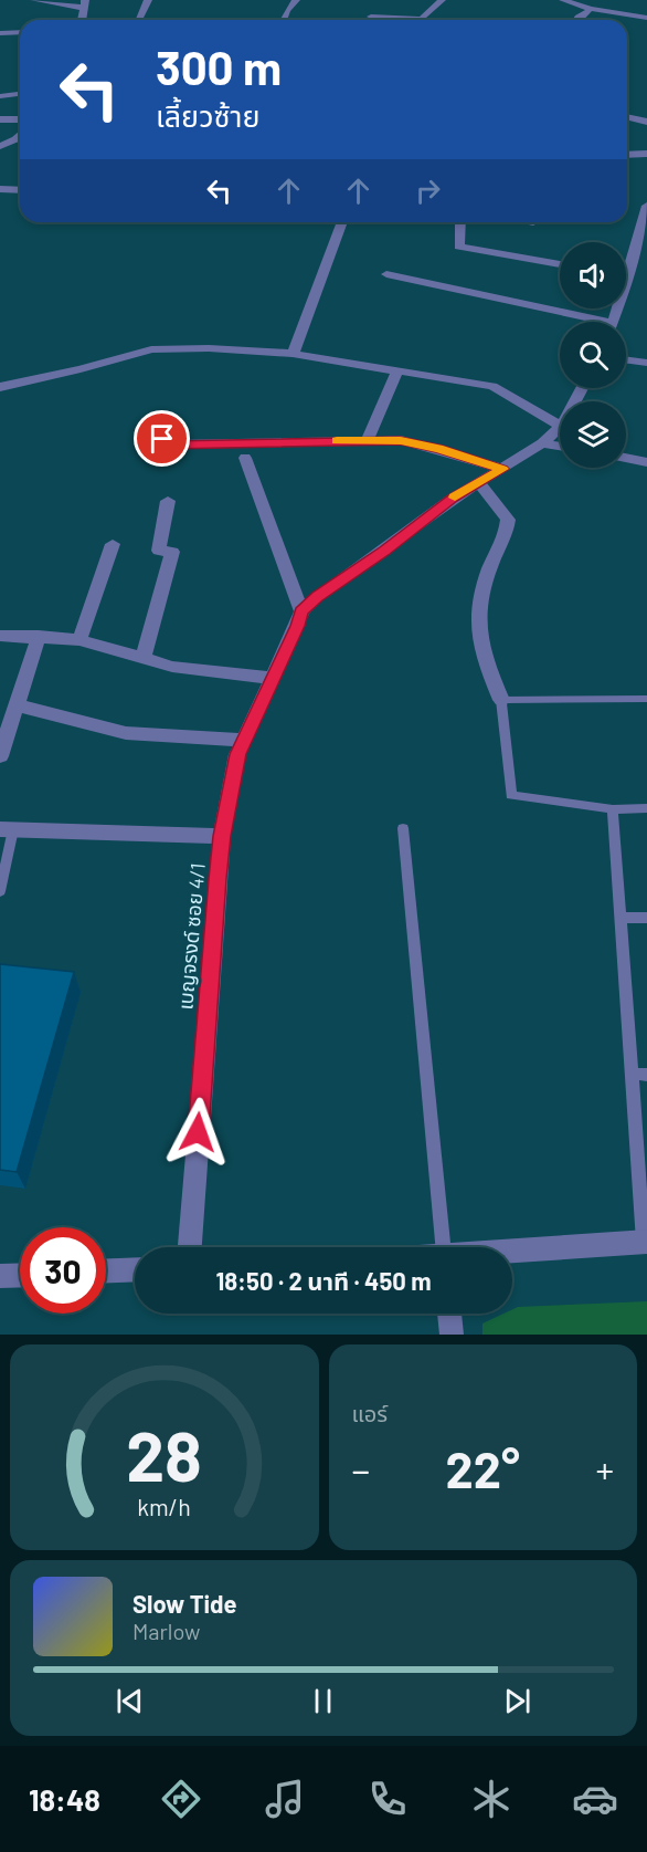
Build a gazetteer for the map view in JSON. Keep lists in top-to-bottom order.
{
  "streets": {
    "street": ["เบญจรงด์ ซอย 4/1"]
  },
  "page": {
    "turn": ["300 m", "เลี้ยวซ้าย"],
    "limit": "30",
    "trip": "18:50 · 2 นาที · 450 m",
    "tile": "แอร์",
    "heat": ["−", "22°", "+"],
    "song": ["Slow Tide", "Marlow"],
    "tabs": "18:48",
    "gauge": ["28", "km/h"]
  }
}
